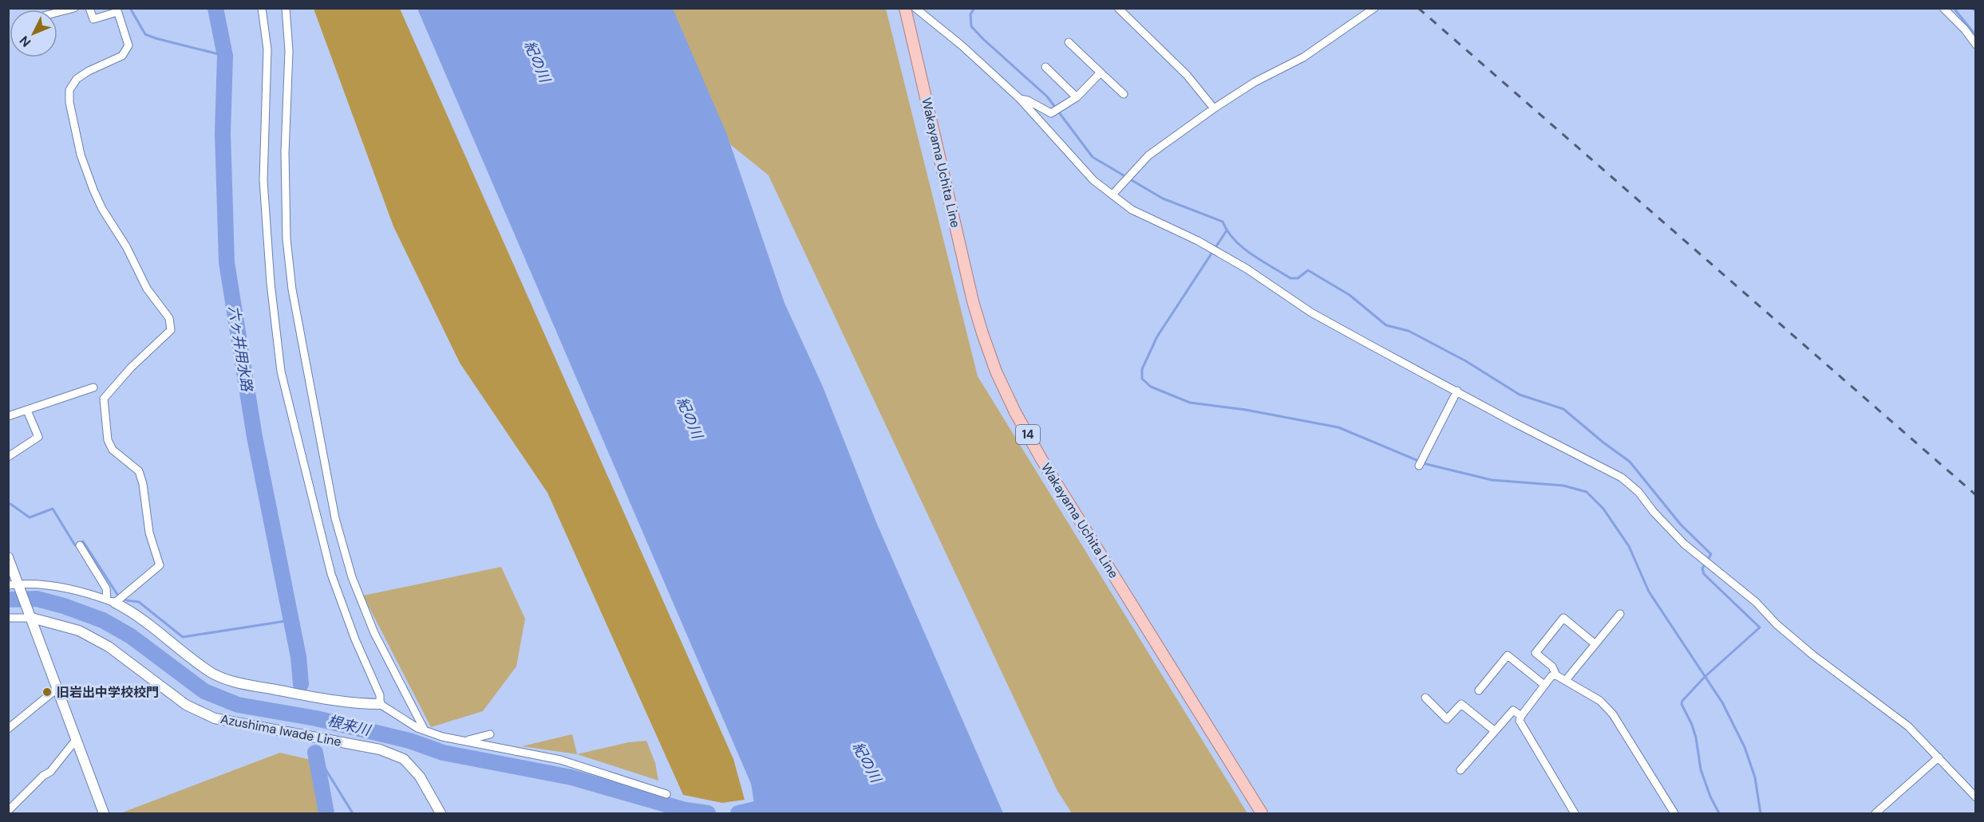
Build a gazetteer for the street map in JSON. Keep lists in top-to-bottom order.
{
  "streets": {
    "main road": ["Wakayama Uchita Line", "14", "Azushima Iwade Line"]
  },
  "water": ["紀の川", "六ヶ井用水路", "根来川"],
  "places": ["旧岩出中学校校門"],
  "north": "bottom left"
}
